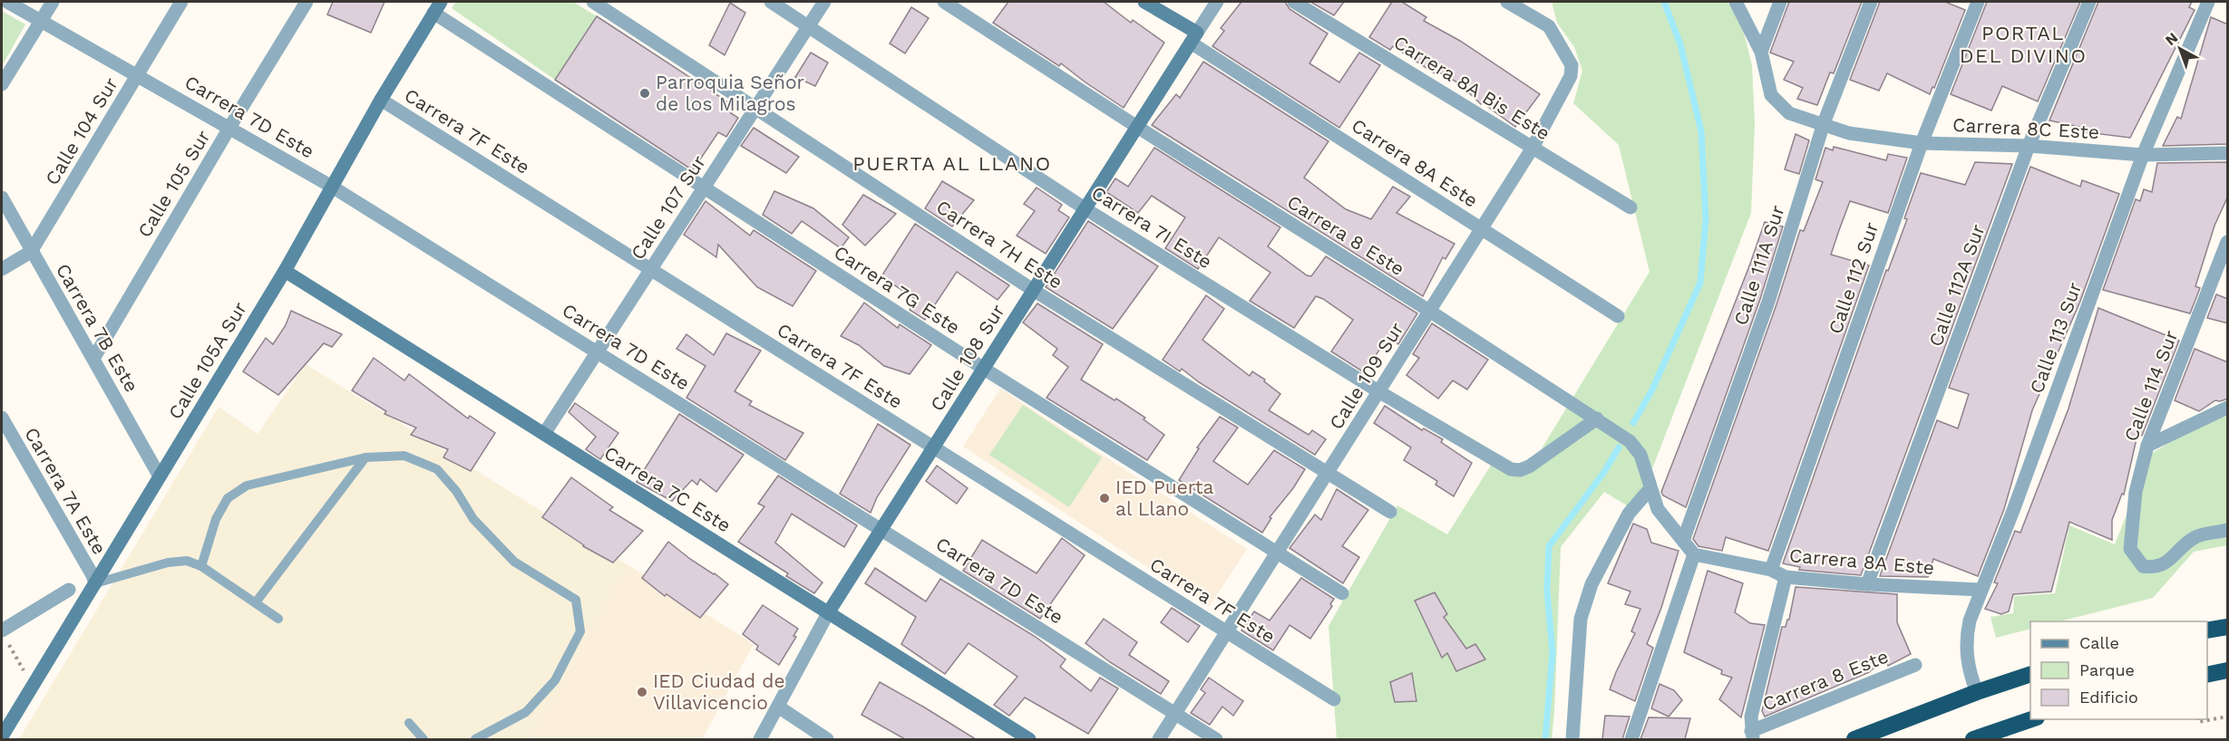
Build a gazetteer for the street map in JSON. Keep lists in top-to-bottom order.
{
  "streets": {
    "street": [
      "Carrera 8A Bis Este",
      "Carrera 7D Este",
      "Carrera 8C Este",
      "Calle 104 Sur",
      "Carrera 7F Este",
      "Carrera 8A Este",
      "Calle 105 Sur",
      "Calle 107 Sur",
      "Carrera 7I Este",
      "Carrera 8 Este",
      "Carrera 7H Este",
      "Calle 111A Sur",
      "Calle 112 Sur",
      "Calle 112A Sur",
      "Carrera 7G Este",
      "Carrera 7B Este",
      "Calle 113 Sur",
      "Calle 108 Sur",
      "Calle 105A Sur",
      "Calle 109 Sur",
      "Calle 114 Sur",
      "Carrera 7C Este",
      "Carrera 7A Este"
    ]
  },
  "crossings": [
    ["Carrera 8A Bis Este", "Calle 109 Sur"],
    ["Carrera 7D Este", "Calle 104 Sur"],
    ["Carrera 7D Este", "Calle 105 Sur"],
    ["Carrera 7D Este", "Calle 107 Sur"],
    ["Carrera 7D Este", "Calle 108 Sur"],
    ["Carrera 7D Este", "Calle 105A Sur"],
    ["Carrera 7D Este", "Calle 109 Sur"],
    ["Carrera 8C Este", "Calle 111A Sur"],
    ["Carrera 8C Este", "Calle 112 Sur"],
    ["Carrera 8C Este", "Calle 112A Sur"],
    ["Carrera 8C Este", "Calle 113 Sur"],
    ["Calle 104 Sur", "Carrera 7B Este"],
    ["Carrera 7F Este", "Calle 107 Sur"],
    ["Carrera 7F Este", "Calle 108 Sur"],
    ["Carrera 7F Este", "Calle 105A Sur"],
    ["Carrera 7F Este", "Calle 109 Sur"],
    ["Carrera 8A Este", "Calle 112 Sur"],
    ["Carrera 8A Este", "Calle 112A Sur"],
    ["Carrera 8A Este", "Calle 113 Sur"],
    ["Carrera 8A Este", "Calle 108 Sur"],
    ["Carrera 8A Este", "Calle 109 Sur"],
    ["Calle 105 Sur", "Carrera 7B Este"],
    ["Calle 107 Sur", "Carrera 7I Este"],
    ["Calle 107 Sur", "Carrera 7H Este"],
    ["Calle 107 Sur", "Carrera 7G Este"],
    ["Calle 107 Sur", "Carrera 7C Este"],
    ["Carrera 7I Este", "Carrera 8 Este"],
    ["Carrera 7I Este", "Calle 108 Sur"],
    ["Carrera 7I Este", "Calle 109 Sur"],
    ["Carrera 8 Este", "Calle 111A Sur"],
    ["Carrera 8 Este", "Calle 108 Sur"],
    ["Carrera 8 Este", "Calle 109 Sur"],
    ["Carrera 7H Este", "Calle 108 Sur"],
    ["Carrera 7H Este", "Calle 109 Sur"],
    ["Carrera 7G Este", "Calle 108 Sur"],
    ["Carrera 7G Este", "Calle 105A Sur"],
    ["Carrera 7G Este", "Calle 109 Sur"],
    ["Carrera 7B Este", "Calle 105A Sur"],
    ["Calle 108 Sur", "Carrera 7C Este"],
    ["Calle 105A Sur", "Carrera 7C Este"],
    ["Calle 105A Sur", "Carrera 7A Este"]
  ],
  "districts": ["PORTAL DEL DIVINO", "PUERTA AL LLANO"],
  "places": ["Parroquia Señor de los Milagros", "IED Puerta al Llano", "IED Ciudad de Villavicencio"],
  "legend": ["Calle", "Parque", "Edificio"],
  "north": "top left"
}
